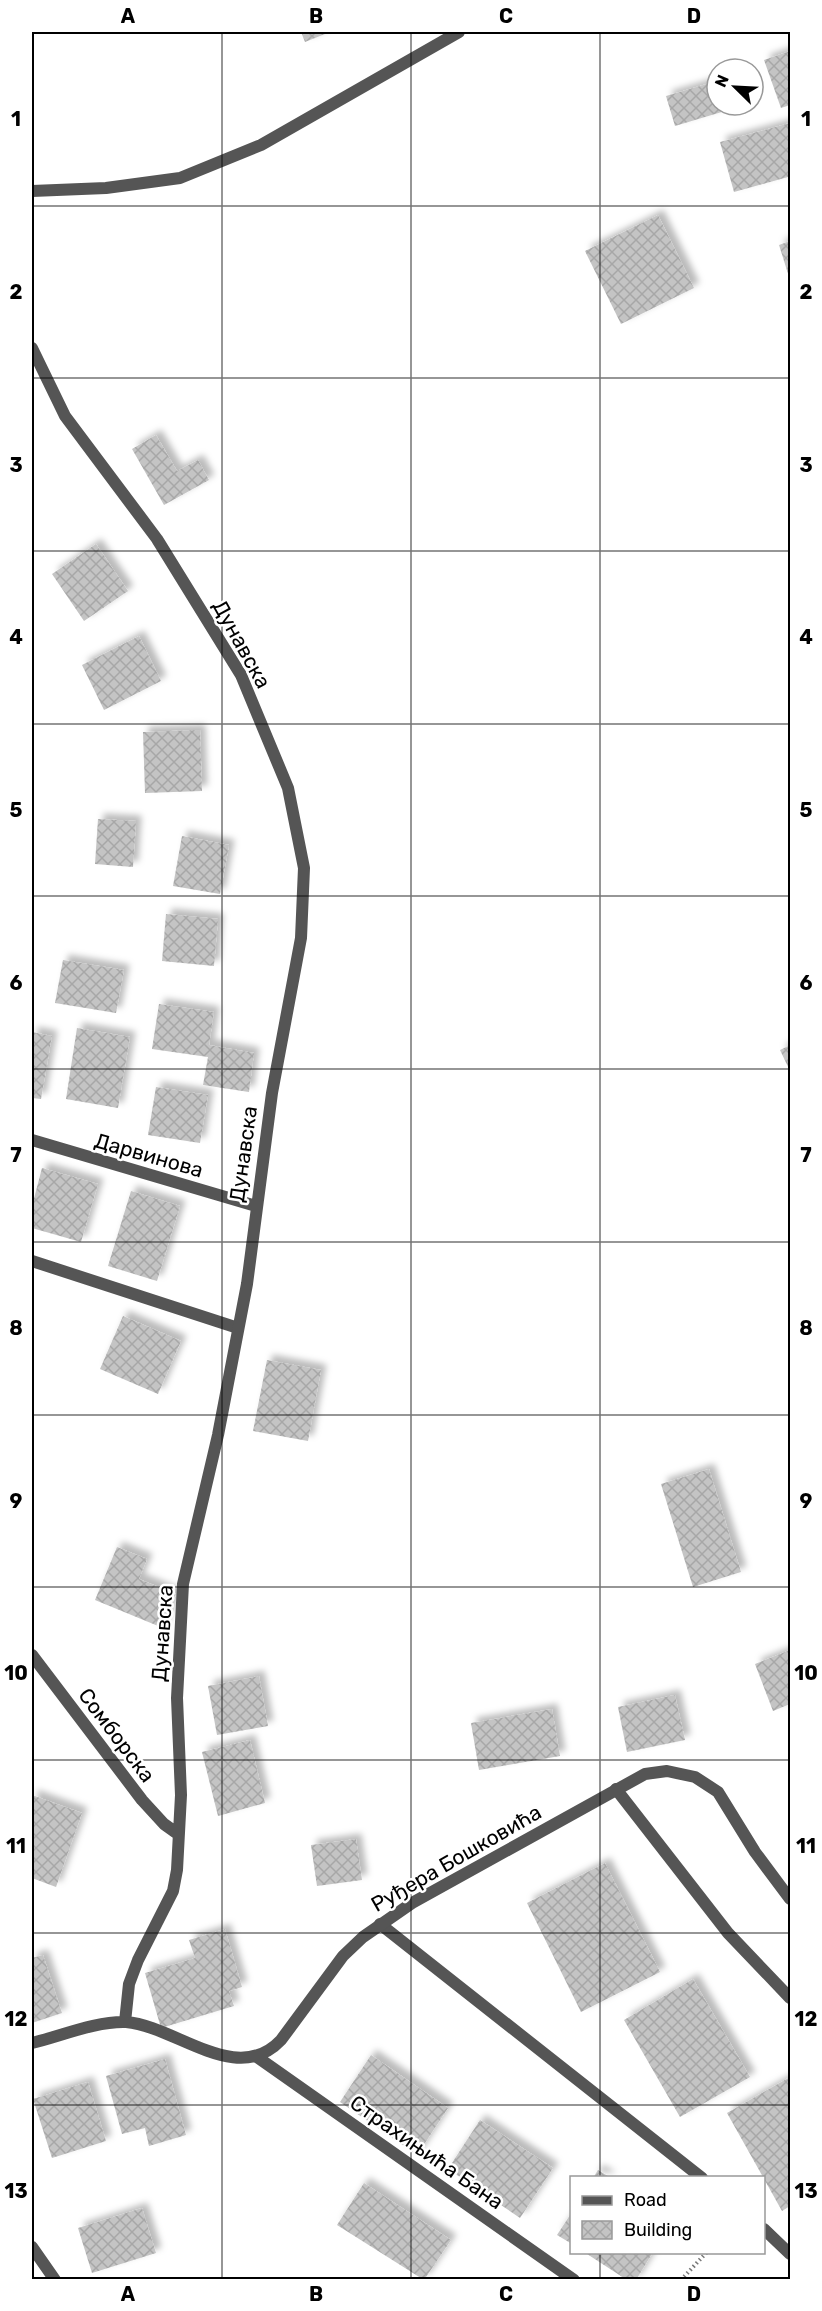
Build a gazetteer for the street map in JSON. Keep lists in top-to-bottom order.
{
  "streets": {
    "street": [
      "Дунавска",
      "Дарвинова",
      "Сомборска",
      "Руђера Бошковића",
      "Страхињића Бана"
    ]
  },
  "crossings": [
    ["Дунавска", "Дарвинова"],
    ["Дунавска", "Сомборска"],
    ["Руђера Бошковића", "Страхињића Бана"]
  ],
  "legend": ["Road", "Building"],
  "north": "top left",
  "grid": {
    "columns": [
      "A",
      "B",
      "C",
      "D"
    ],
    "rows": [
      "1",
      "2",
      "3",
      "4",
      "5",
      "6",
      "7",
      "8",
      "9",
      "10",
      "11",
      "12",
      "13"
    ]
  }
}
